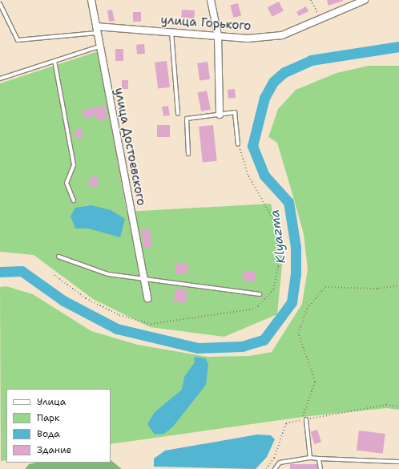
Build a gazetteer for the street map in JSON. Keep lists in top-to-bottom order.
{
  "streets": {
    "street": ["улица Горького", "улица Достоевского"]
  },
  "crossings": [
    ["улица Горького", "улица Достоевского"]
  ],
  "water": ["Klyazma"],
  "legend": [
    "Улица",
    "Парк",
    "Вода",
    "Здание"
  ]
}
